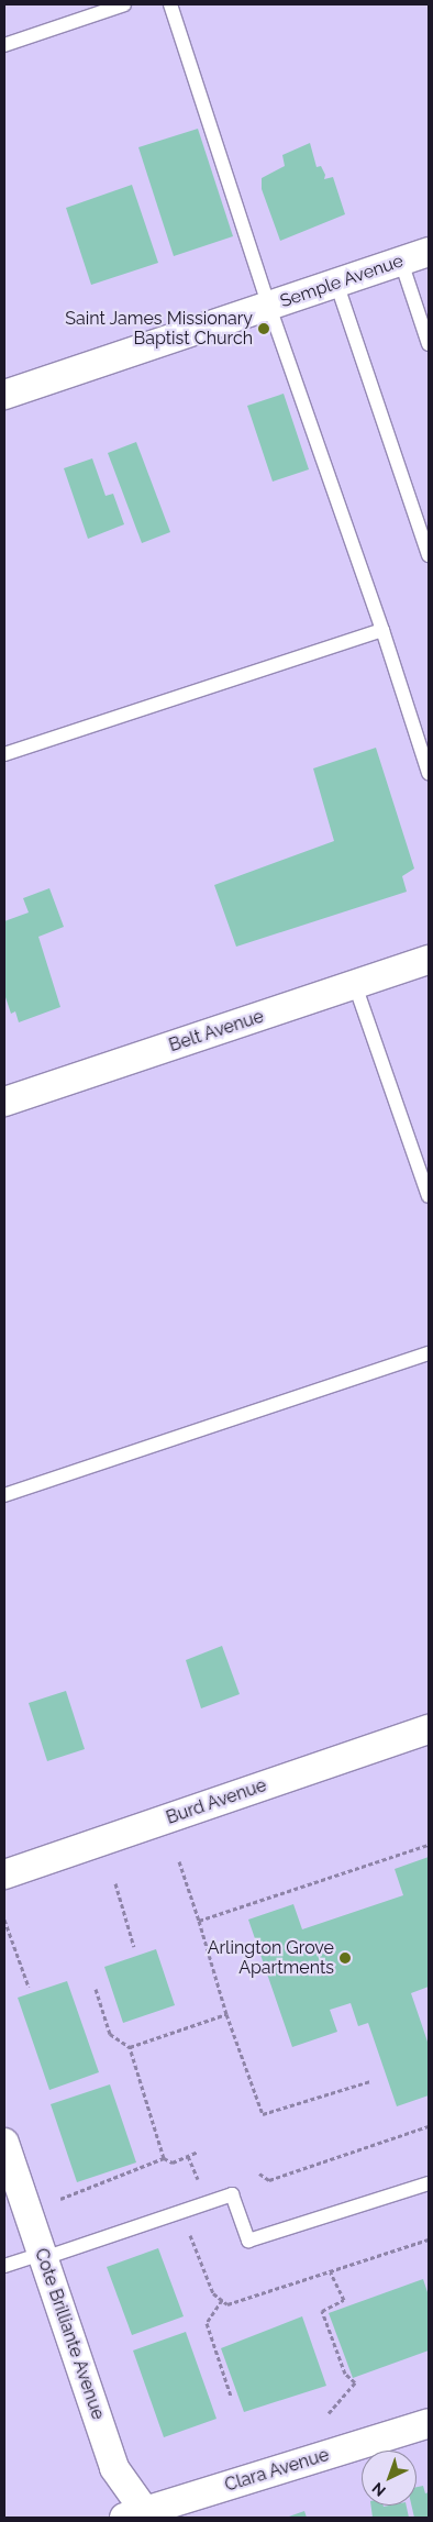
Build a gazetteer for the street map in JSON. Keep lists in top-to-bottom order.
{
  "streets": {
    "street": [
      "Semple Avenue",
      "Belt Avenue",
      "Burd Avenue",
      "Cote Brilliante Avenue",
      "Clara Avenue"
    ]
  },
  "crossings": [
    ["Cote Brilliante Avenue", "Clara Avenue"]
  ],
  "places": ["Saint James Missionary Baptist Church", "Arlington Grove Apartments"],
  "north": "bottom left"
}
